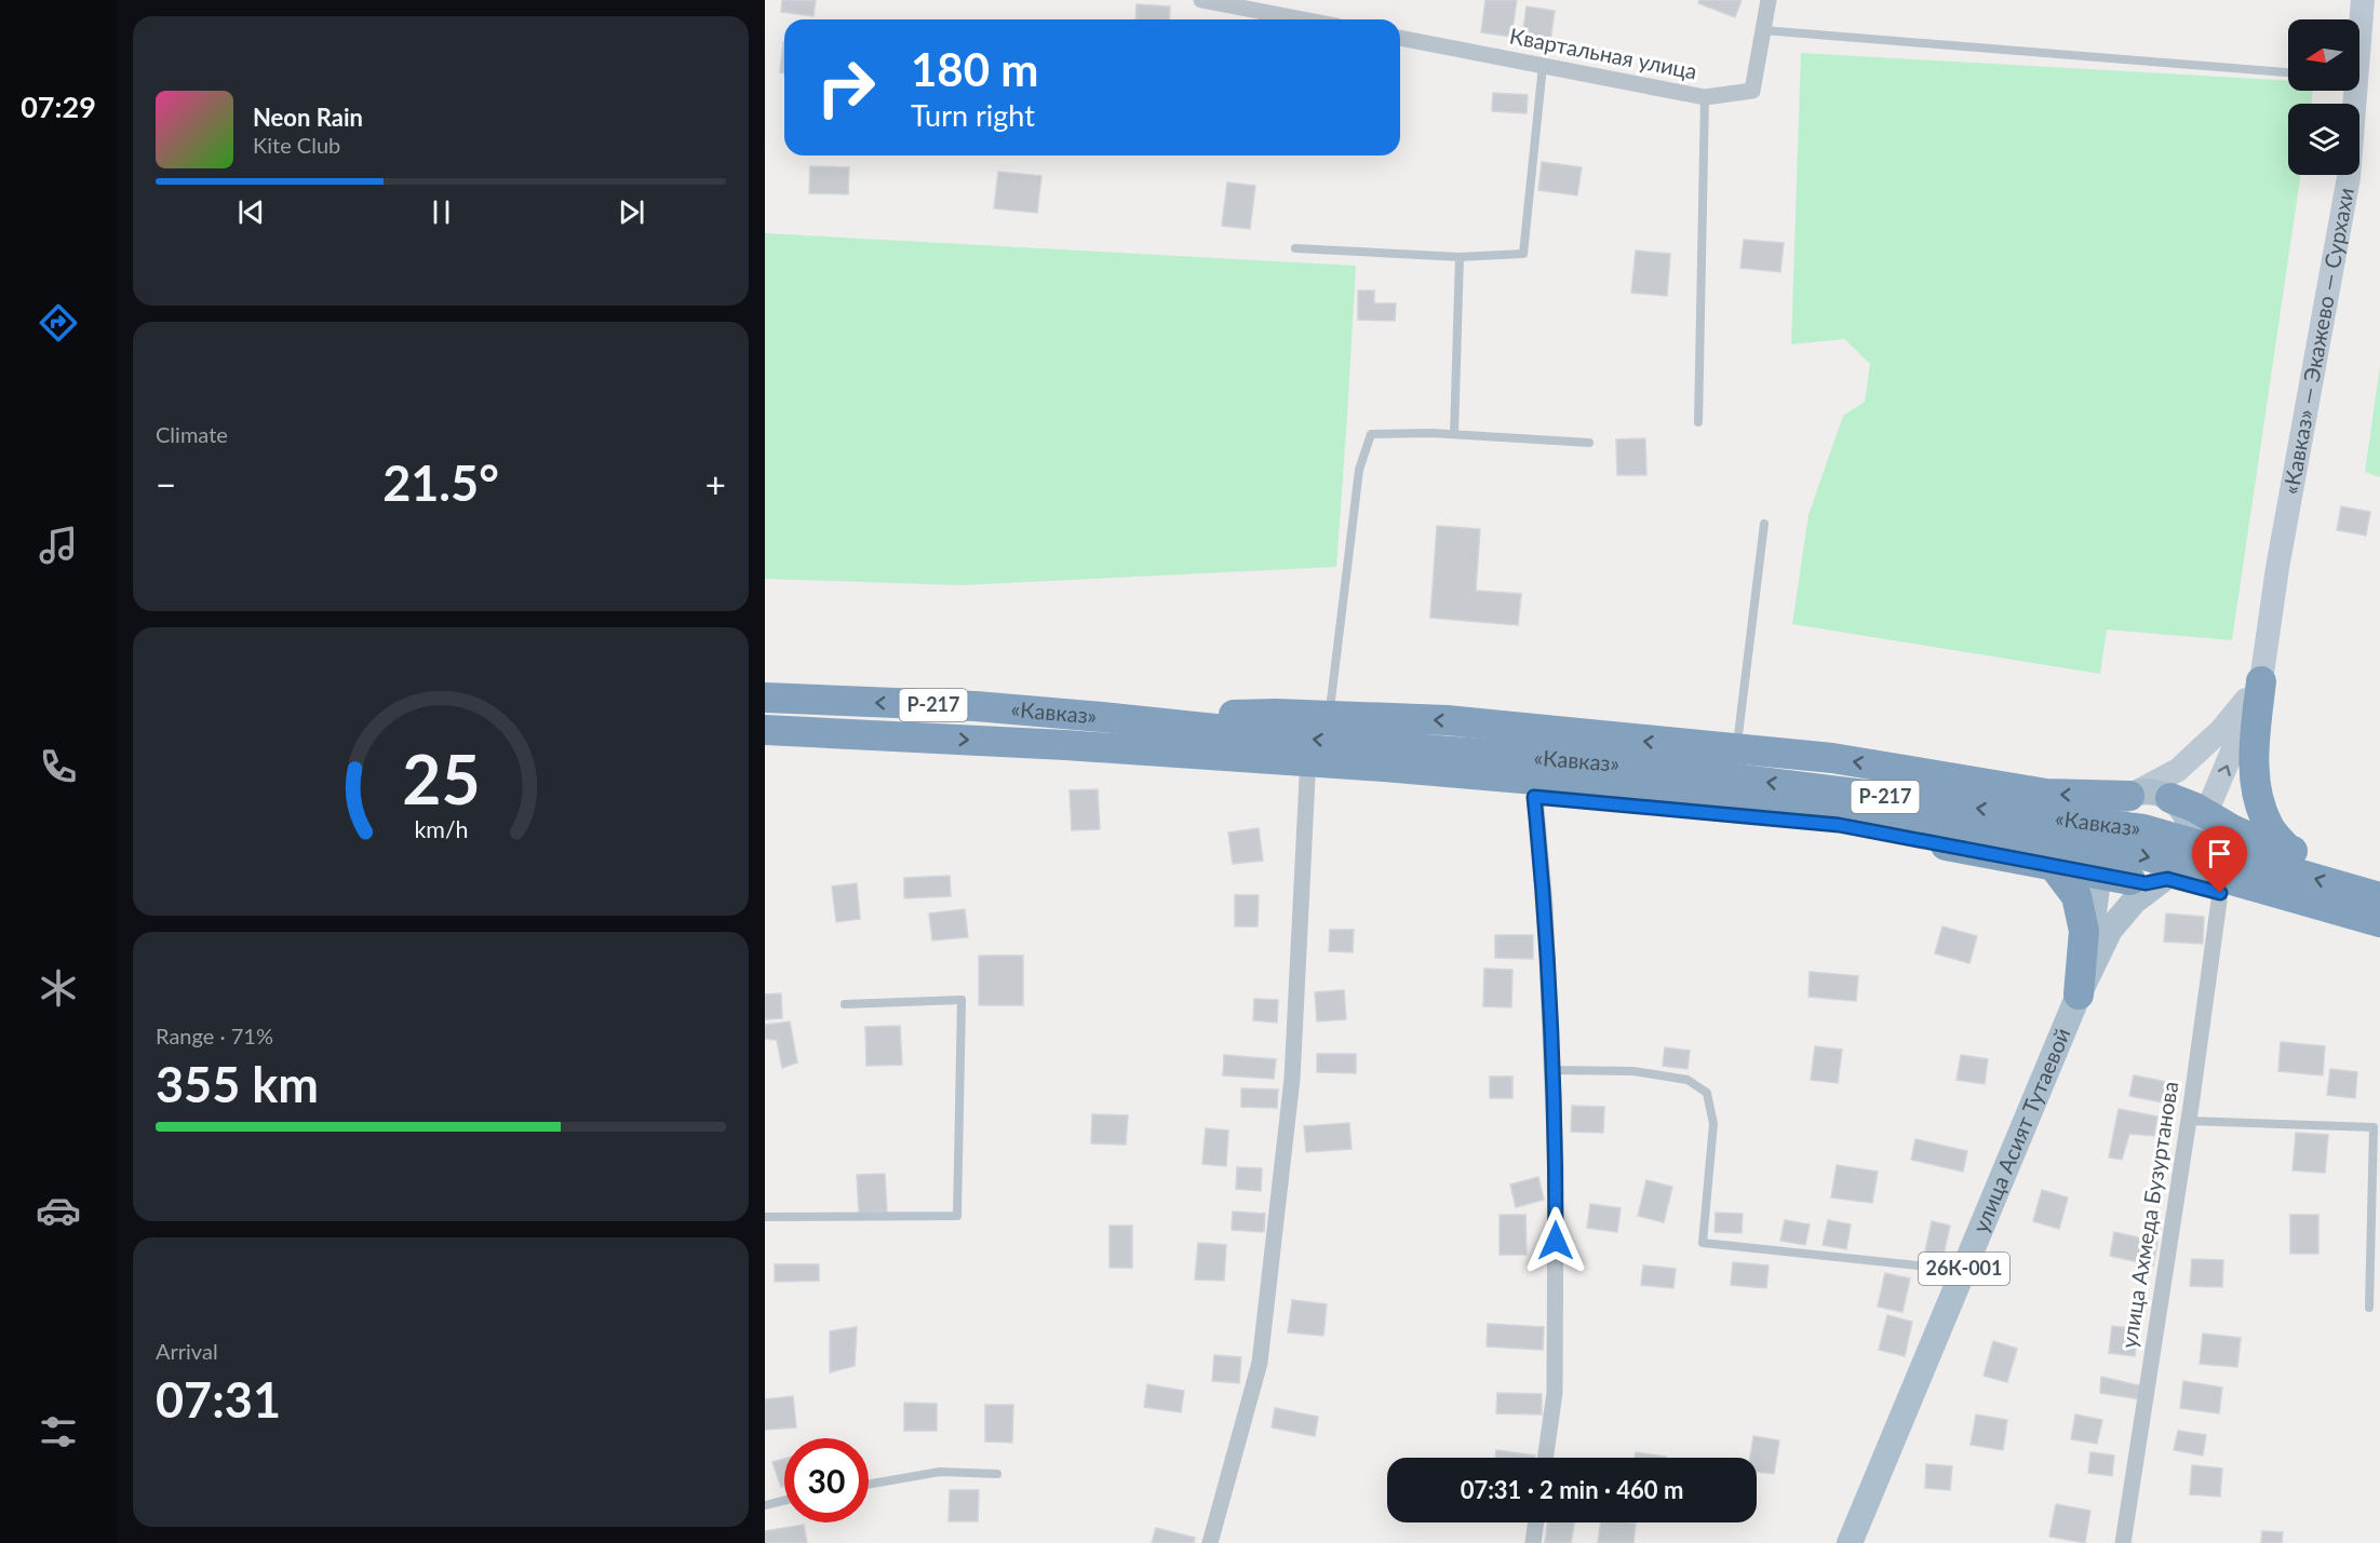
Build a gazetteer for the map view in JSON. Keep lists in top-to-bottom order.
{
  "streets": {
    "highway": ["Р-217", "«Кавказ»"],
    "main road": ["«Кавказ» — Экажево — Сурхахи", "улица Асият Тутаевой", "26К-001"],
    "street": ["Квартальная улица", "улица Ахмеда Бузуртанова"]
  },
  "crossings": [
    ["«Кавказ» — Экажево — Сурхахи", "улица Асият Тутаевой"],
    ["Р-217", "«Кавказ»"]
  ],
  "north": "left",
  "page": {
    "tabs": "07:29",
    "turn": ["180 m", "Turn right"],
    "song": ["Neon Rain", "Kite Club"],
    "tile": [
      "Climate",
      ["Range · 71%", "355 km"],
      ["Arrival", "07:31"]
    ],
    "heat": ["−", "21.5°", "+"],
    "limit": "30",
    "trip": "07:31 · 2 min · 460 m",
    "gauge": ["25", "km/h"]
  }
}
